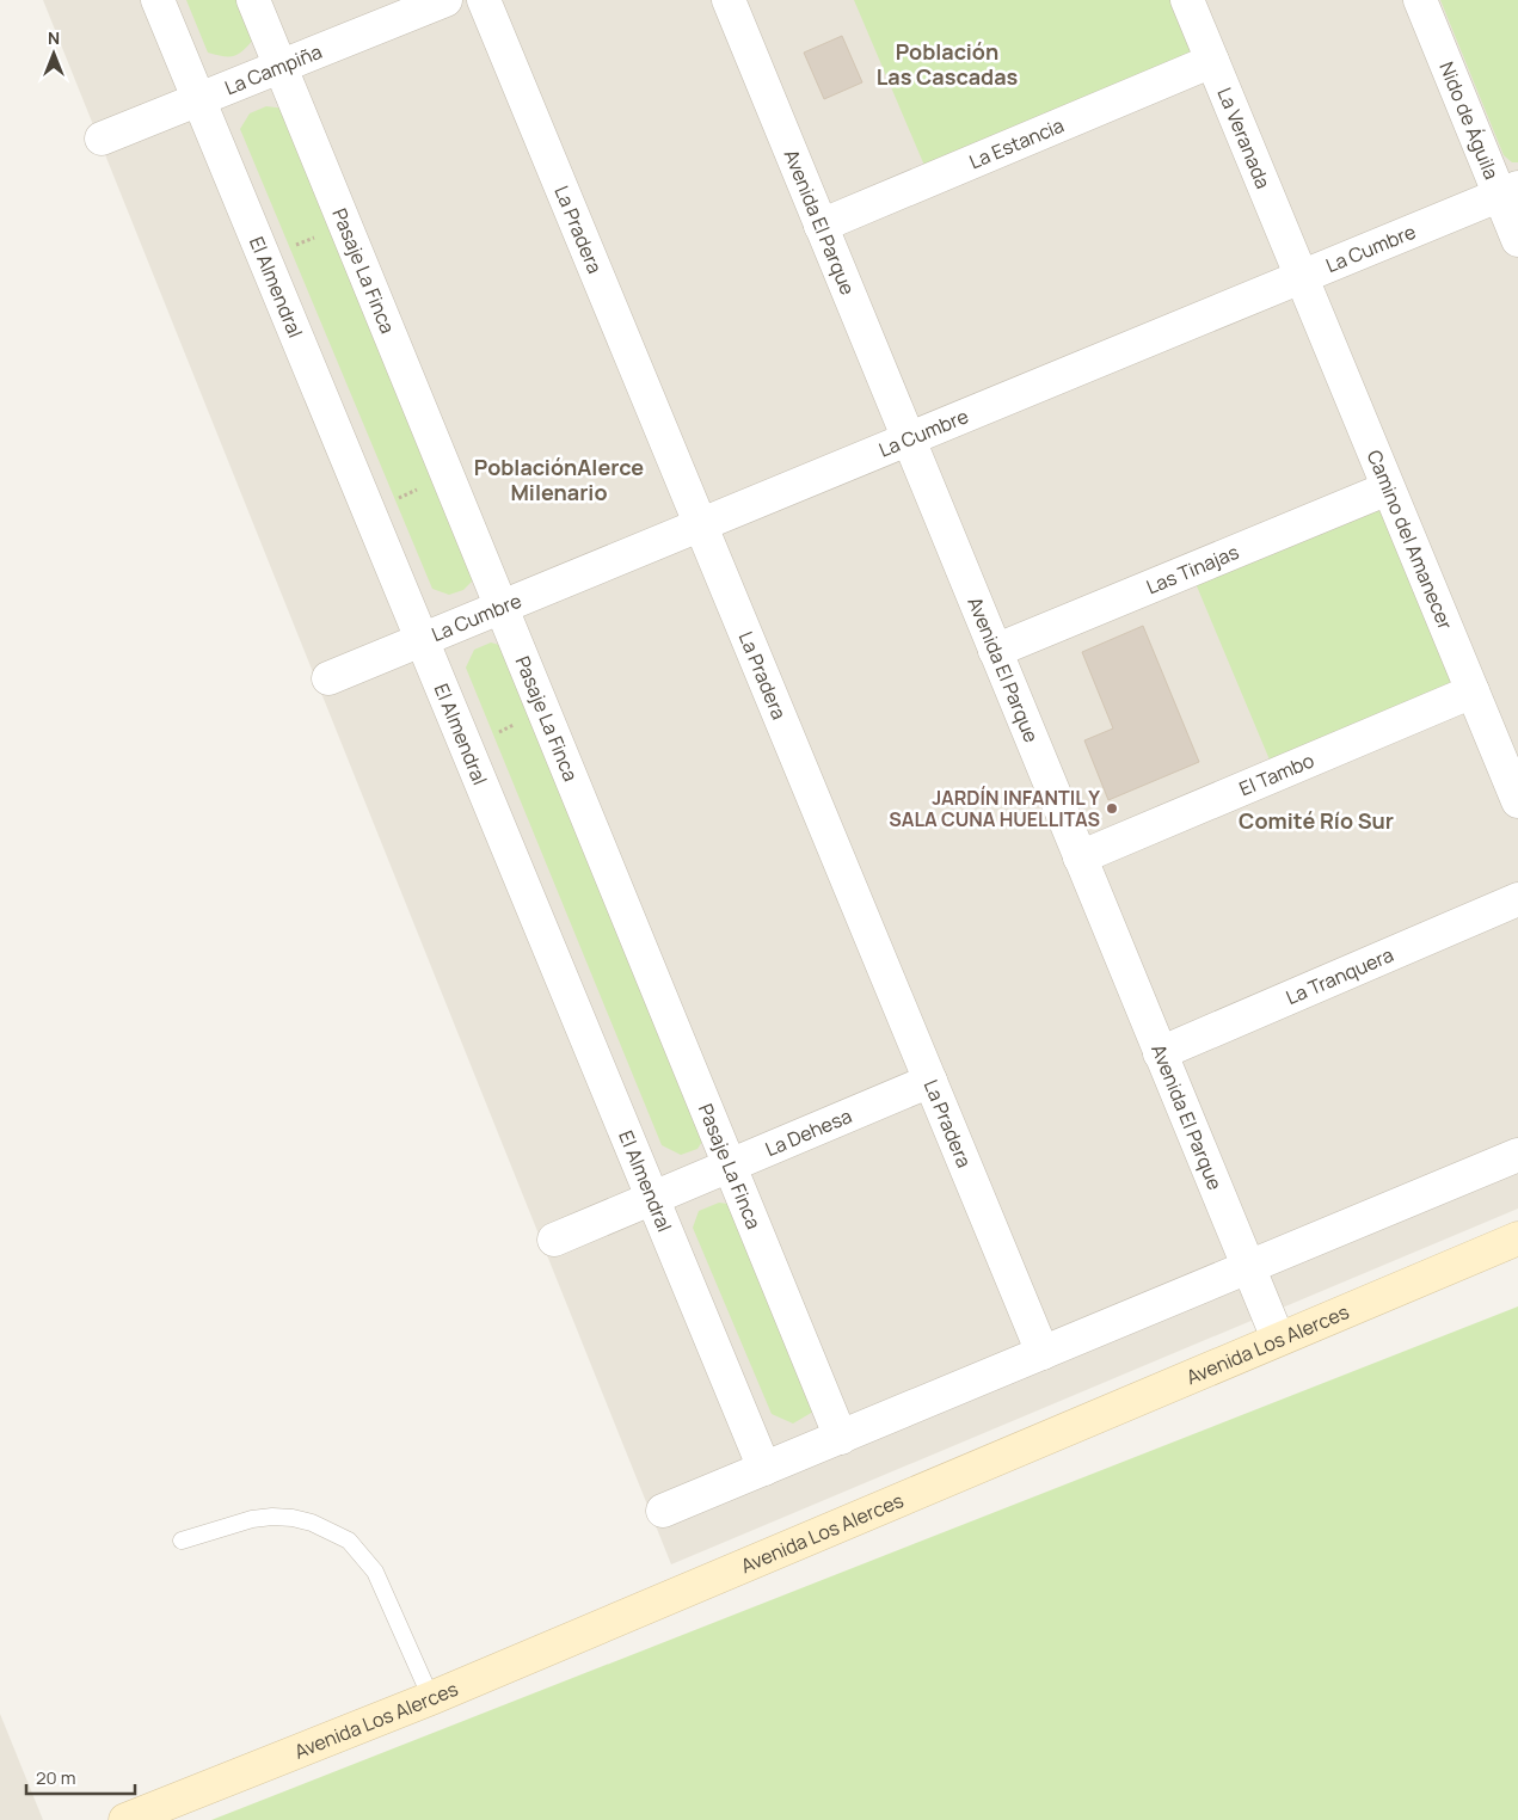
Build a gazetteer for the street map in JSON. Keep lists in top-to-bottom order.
{
  "streets": {
    "main road": ["Avenida Los Alerces"],
    "street": [
      "La Campiña",
      "Nido de Águila",
      "La Veranada",
      "La Estancia",
      "Avenida El Parque",
      "La Pradera",
      "La Cumbre",
      "Pasaje La Finca",
      "El Almendral",
      "Camino del Amanecer",
      "Las Tinajas",
      "El Tambo",
      "La Tranquera",
      "La Dehesa"
    ]
  },
  "crossings": [
    ["La Campiña", "Pasaje La Finca"],
    ["La Campiña", "El Almendral"],
    ["Nido de Águila", "La Cumbre"],
    ["La Veranada", "La Estancia"],
    ["La Veranada", "La Cumbre"],
    ["La Veranada", "Camino del Amanecer"],
    ["La Estancia", "Avenida El Parque"],
    ["Avenida El Parque", "La Cumbre"],
    ["Avenida El Parque", "Las Tinajas"],
    ["Avenida El Parque", "El Tambo"],
    ["Avenida El Parque", "La Tranquera"],
    ["Avenida El Parque", "Avenida Los Alerces"],
    ["La Pradera", "La Cumbre"],
    ["La Pradera", "La Dehesa"],
    ["La Cumbre", "Pasaje La Finca"],
    ["La Cumbre", "El Almendral"],
    ["La Cumbre", "Camino del Amanecer"],
    ["Pasaje La Finca", "La Dehesa"],
    ["El Almendral", "La Dehesa"],
    ["Camino del Amanecer", "Las Tinajas"],
    ["Camino del Amanecer", "El Tambo"]
  ],
  "districts": ["Población Las Cascadas", "PoblaciónAlerce Milenario", "Comité Río Sur"],
  "places": ["JARDÍN INFANTIL Y SALA CUNA HUELLITAS"],
  "scale_bar": "20 m",
  "north": "top"
}
